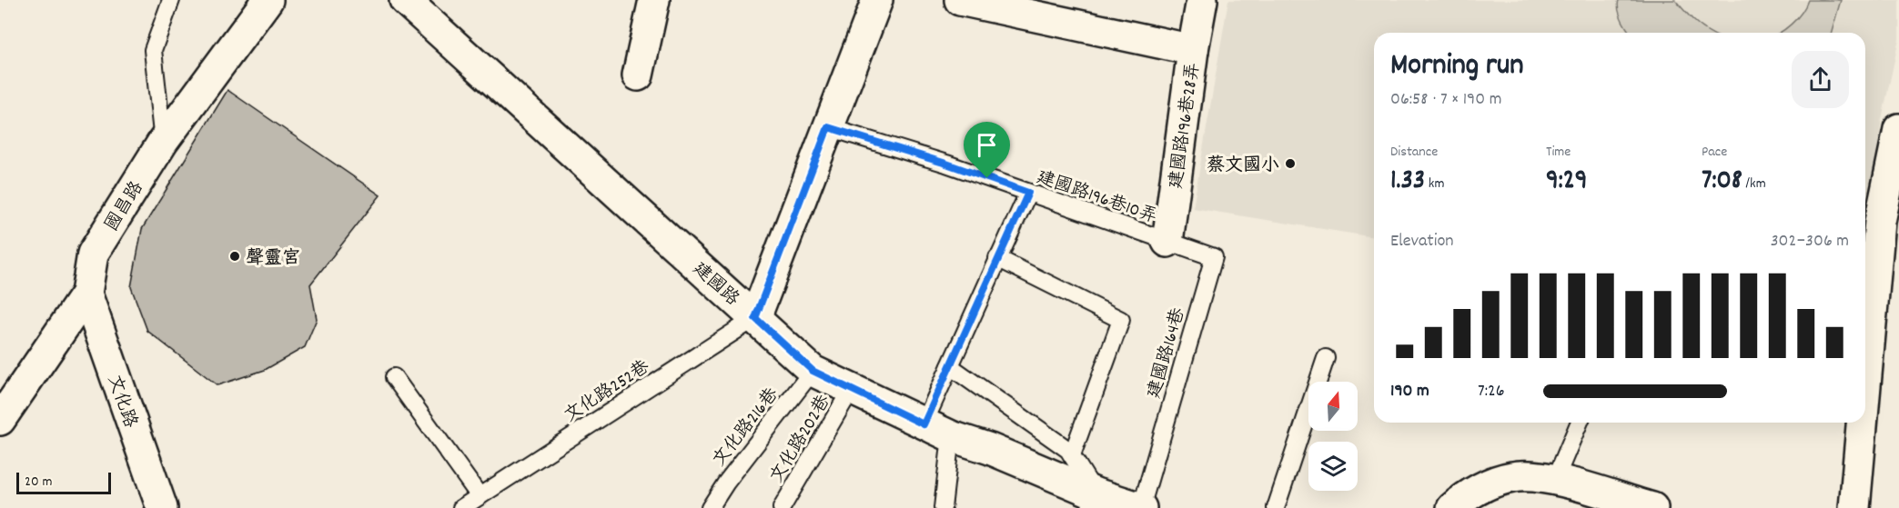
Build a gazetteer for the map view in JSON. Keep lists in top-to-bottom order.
{
  "streets": {
    "street": [
      "建國路196巷28弄",
      "國昌路",
      "建國路",
      "文化路"
    ],
    "lane": [
      "建國路196巷10弄",
      "建國路164巷",
      "文化路252巷",
      "文化路216巷",
      "文化路202巷"
    ]
  },
  "crossings": [
    ["建國路196巷28弄", "建國路196巷10弄"],
    ["建國路196巷28弄", "建國路164巷"],
    ["建國路196巷10弄", "建國路164巷"],
    ["國昌路", "文化路"],
    ["建國路", "建國路164巷"],
    ["建國路", "文化路252巷"],
    ["建國路", "文化路216巷"],
    ["建國路", "文化路202巷"]
  ],
  "places": ["蔡文國小", "聲靈宮"],
  "scale_bar": "20 m",
  "north": "top",
  "page": {
    "heading": ["Morning run", "06:58 · 7 × 190 m"],
    "stats": [
      ["Distance", "1.33 km"],
      ["Time", "9:29"],
      ["Pace", "7:08 /km"]
    ],
    "chart": ["Elevation", "302–306 m"],
    "list": [
      {
        "name": "190 m",
        "note": "7:26"
      }
    ],
    "scale": "20 m"
  }
}
